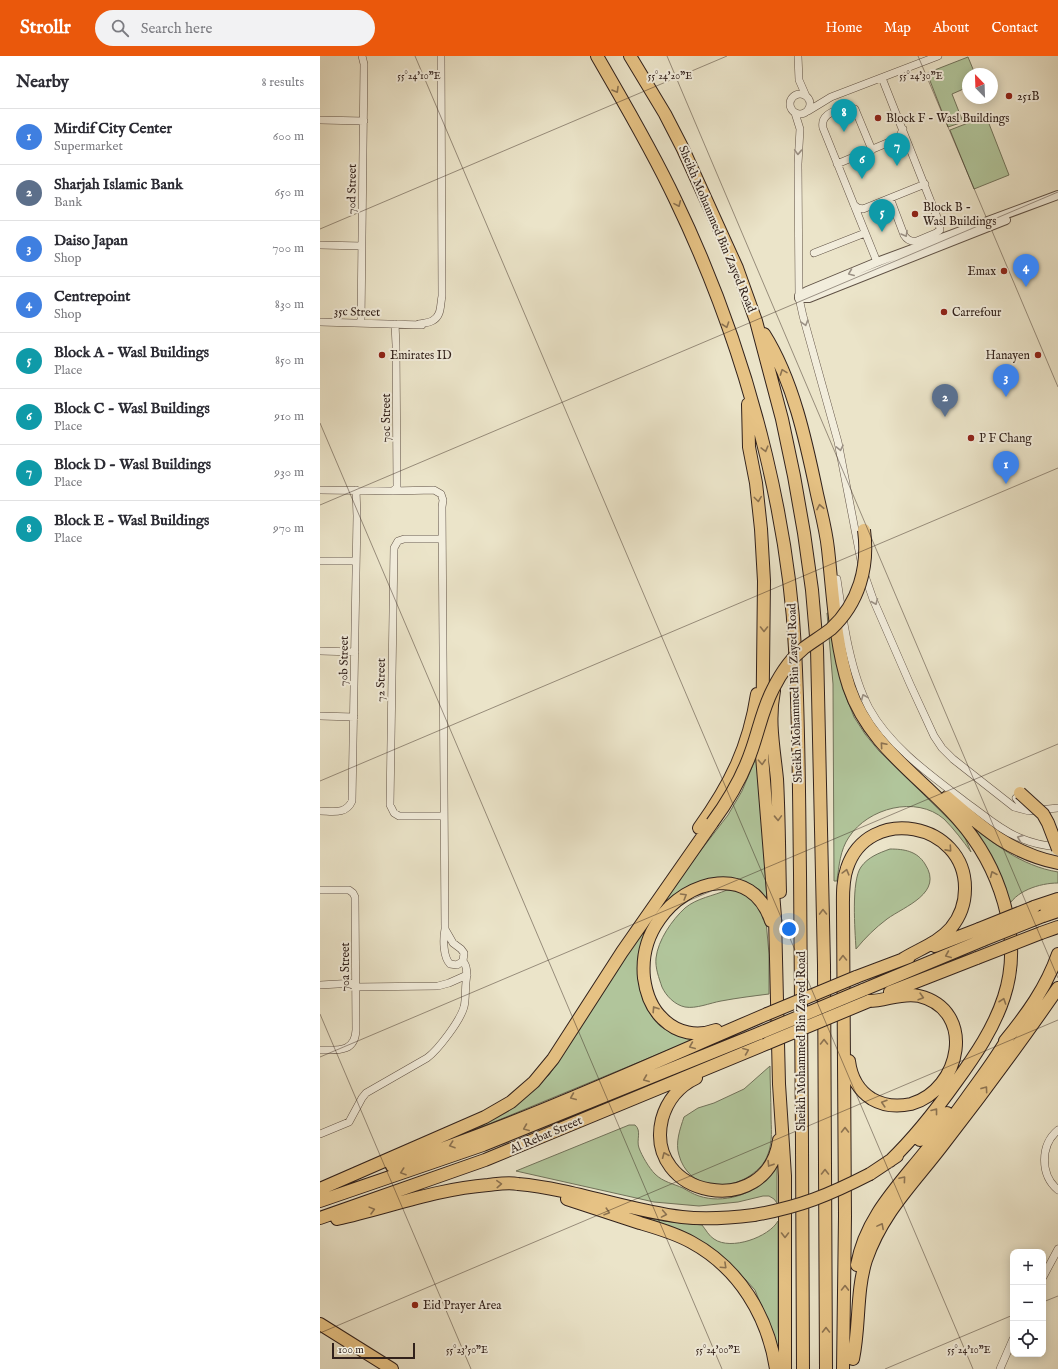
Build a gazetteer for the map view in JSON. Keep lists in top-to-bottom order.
{
  "streets": {
    "highway": ["Sheikh Mohammed Bin Zayed Road", "Al Rebat Street"],
    "street": [
      "70d Street",
      "35c Street",
      "70c Street",
      "70b Street",
      "72 Street",
      "70a Street"
    ]
  },
  "crossings": [
    ["70d Street", "35c Street"],
    ["35c Street", "70c Street"]
  ],
  "places": [
    "251B",
    "Block F - Wasl Buildings",
    "Block B - Wasl Buildings",
    "Emax",
    "Carrefour",
    "Emirates ID",
    "Hanayen",
    "P F Chang",
    "Eid Prayer Area"
  ],
  "scale_bar": "100 m",
  "north": "top left",
  "page": {
    "header": "Strollr",
    "search": "Search here",
    "nav": [
      "Home",
      "Map",
      "About",
      "Contact"
    ],
    "heading": ["Nearby", "8 results"],
    "pins": [
      "8",
      "7",
      "6",
      "5",
      "4",
      "3",
      "2",
      "1"
    ],
    "list": [
      {
        "mark": "1",
        "name": "Mirdif City Center",
        "note": "Supermarket",
        "value": "600 m"
      },
      {
        "mark": "2",
        "name": "Sharjah Islamic Bank",
        "note": "Bank",
        "value": "650 m"
      },
      {
        "mark": "3",
        "name": "Daiso Japan",
        "note": "Shop",
        "value": "700 m"
      },
      {
        "mark": "4",
        "name": "Centrepoint",
        "note": "Shop",
        "value": "830 m"
      },
      {
        "mark": "5",
        "name": "Block A - Wasl Buildings",
        "note": "Place",
        "value": "850 m"
      },
      {
        "mark": "6",
        "name": "Block C - Wasl Buildings",
        "note": "Place",
        "value": "910 m"
      },
      {
        "mark": "7",
        "name": "Block D - Wasl Buildings",
        "note": "Place",
        "value": "930 m"
      },
      {
        "mark": "8",
        "name": "Block E - Wasl Buildings",
        "note": "Place",
        "value": "970 m"
      }
    ],
    "map_buttons": ["+", "−"],
    "scale": "100 m"
  },
  "coordinates": [
    "55°24'10\"E",
    "55°24'20\"E",
    "55°24'30\"E",
    "55°23'50\"E",
    "55°24'00\"E"
  ]
}
